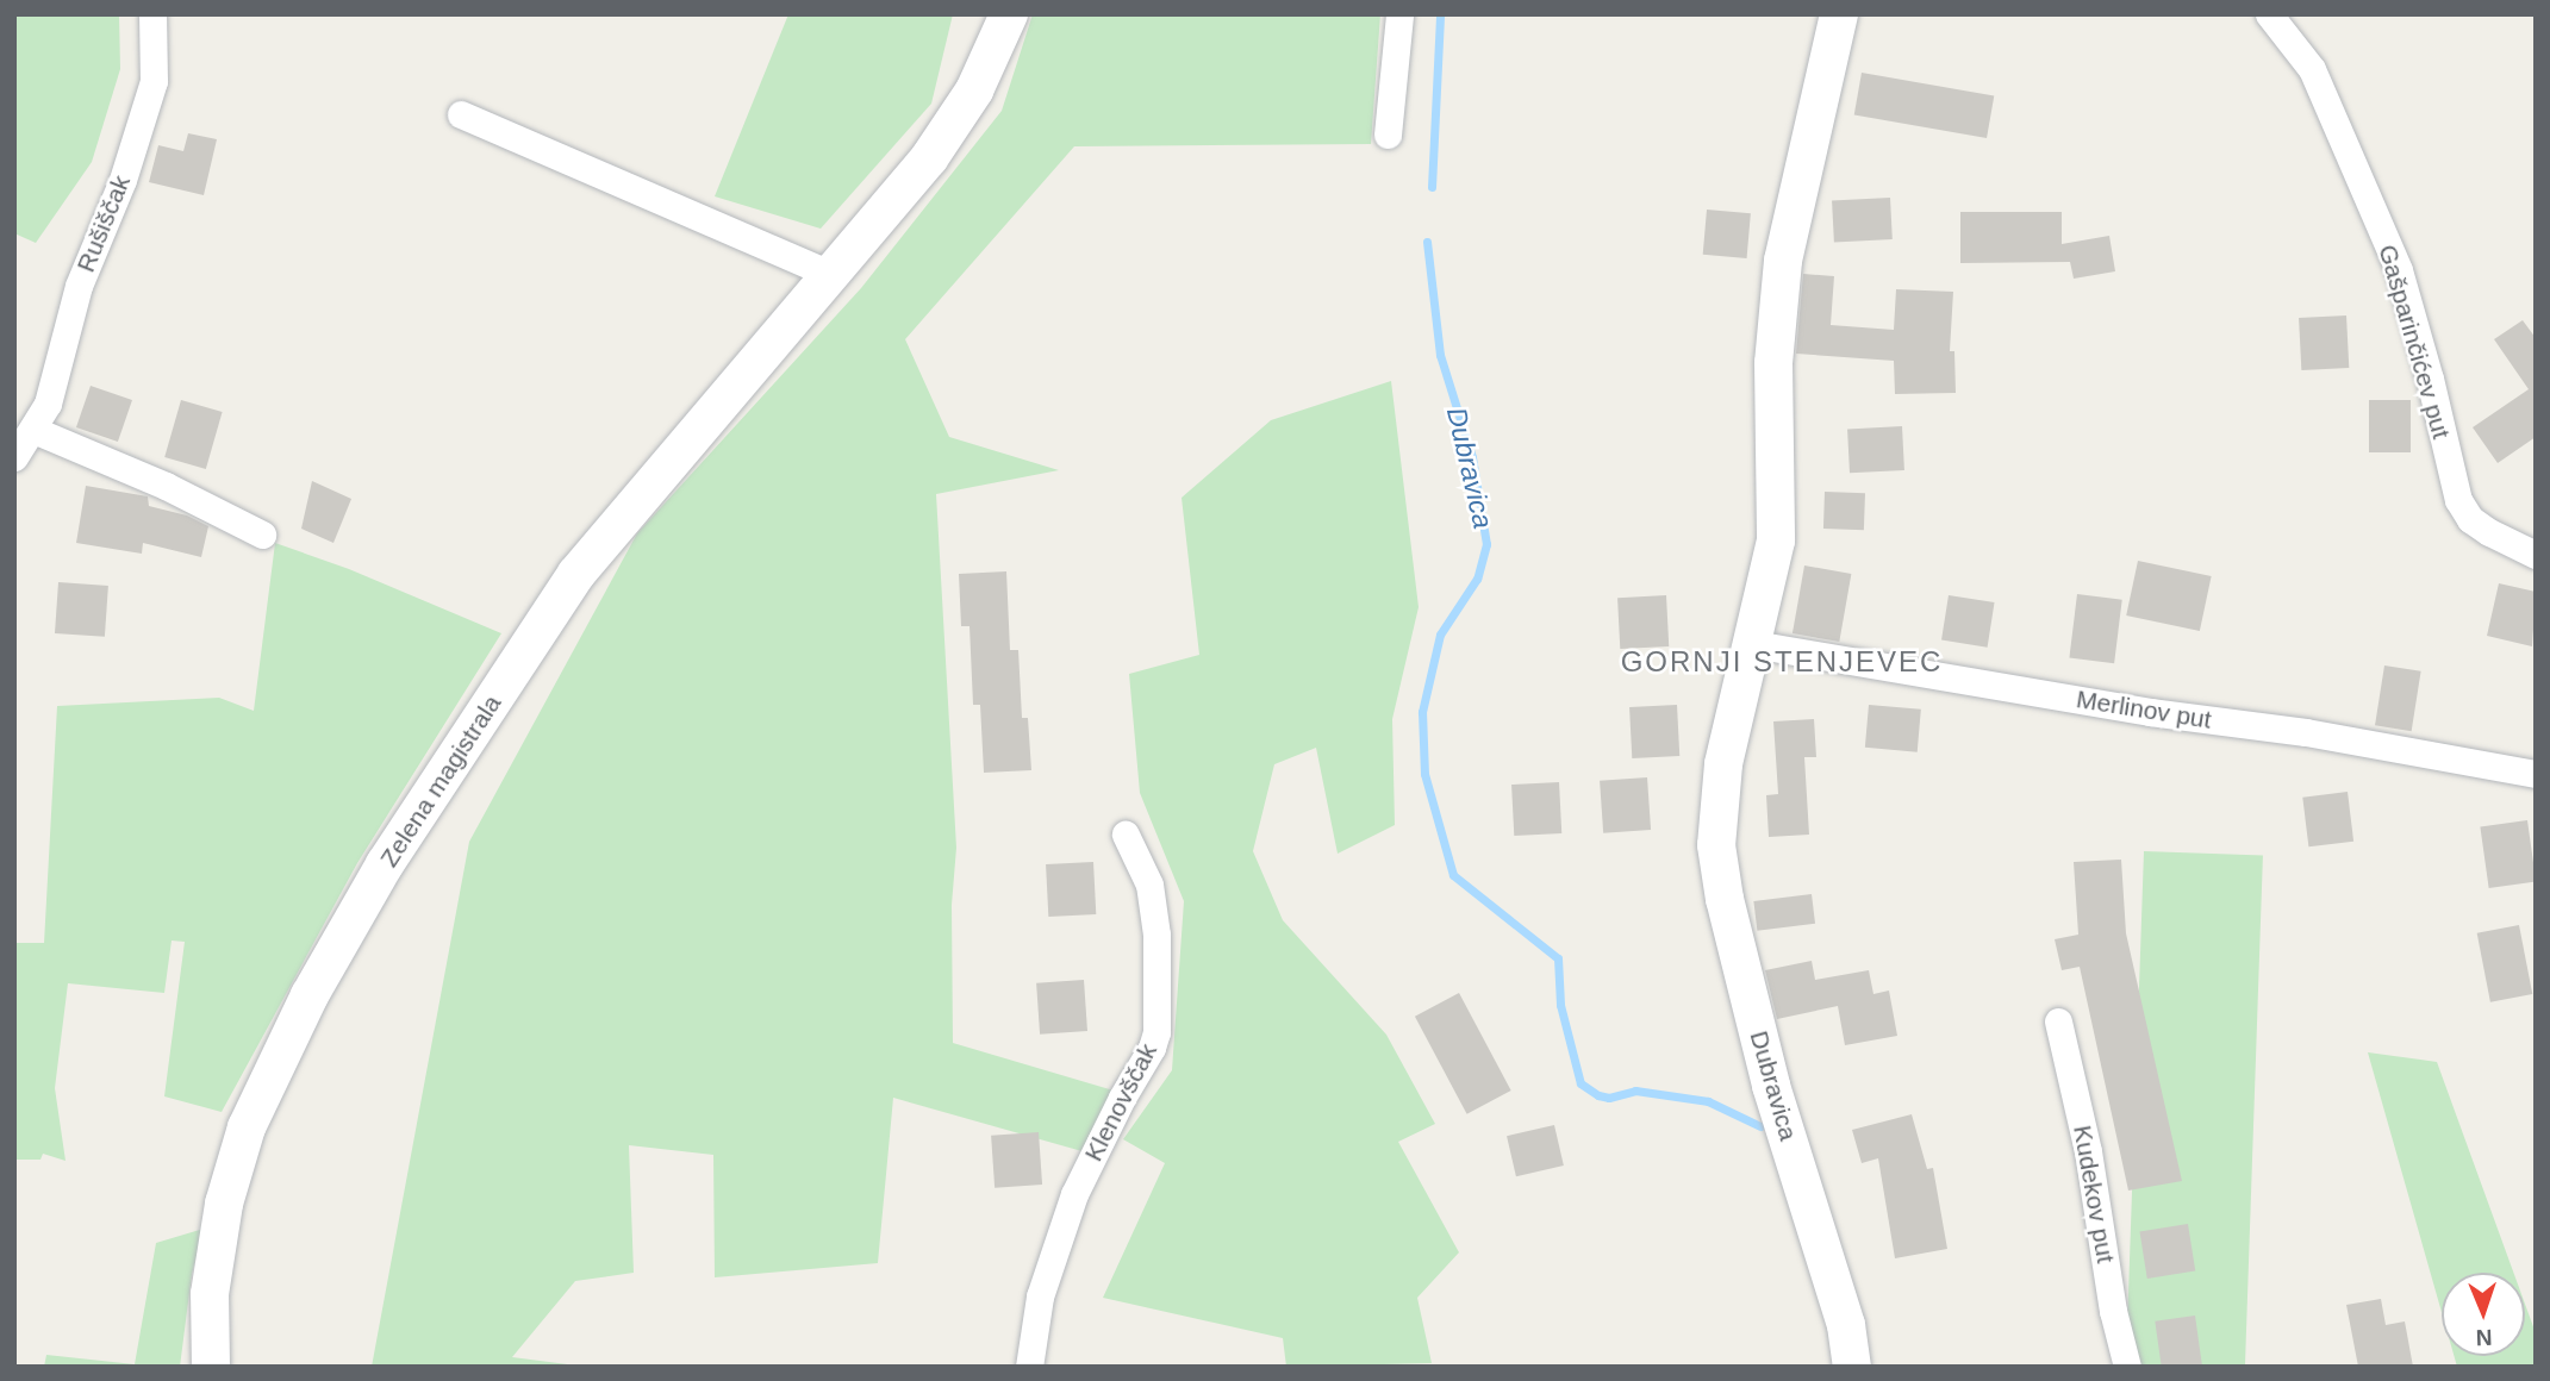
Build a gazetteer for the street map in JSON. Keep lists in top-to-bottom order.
{
  "streets": {
    "street": [
      "Rušiščak",
      "Gašparinčićev put",
      "Merlinov put",
      "Zelena magistrala",
      "Dubravica",
      "Klenovščak",
      "Kudekov put"
    ]
  },
  "crossings": [
    ["Merlinov put", "Dubravica"]
  ],
  "districts": ["GORNJI STENJEVEC"],
  "water": ["Dubravica"],
  "north": "bottom"
}
